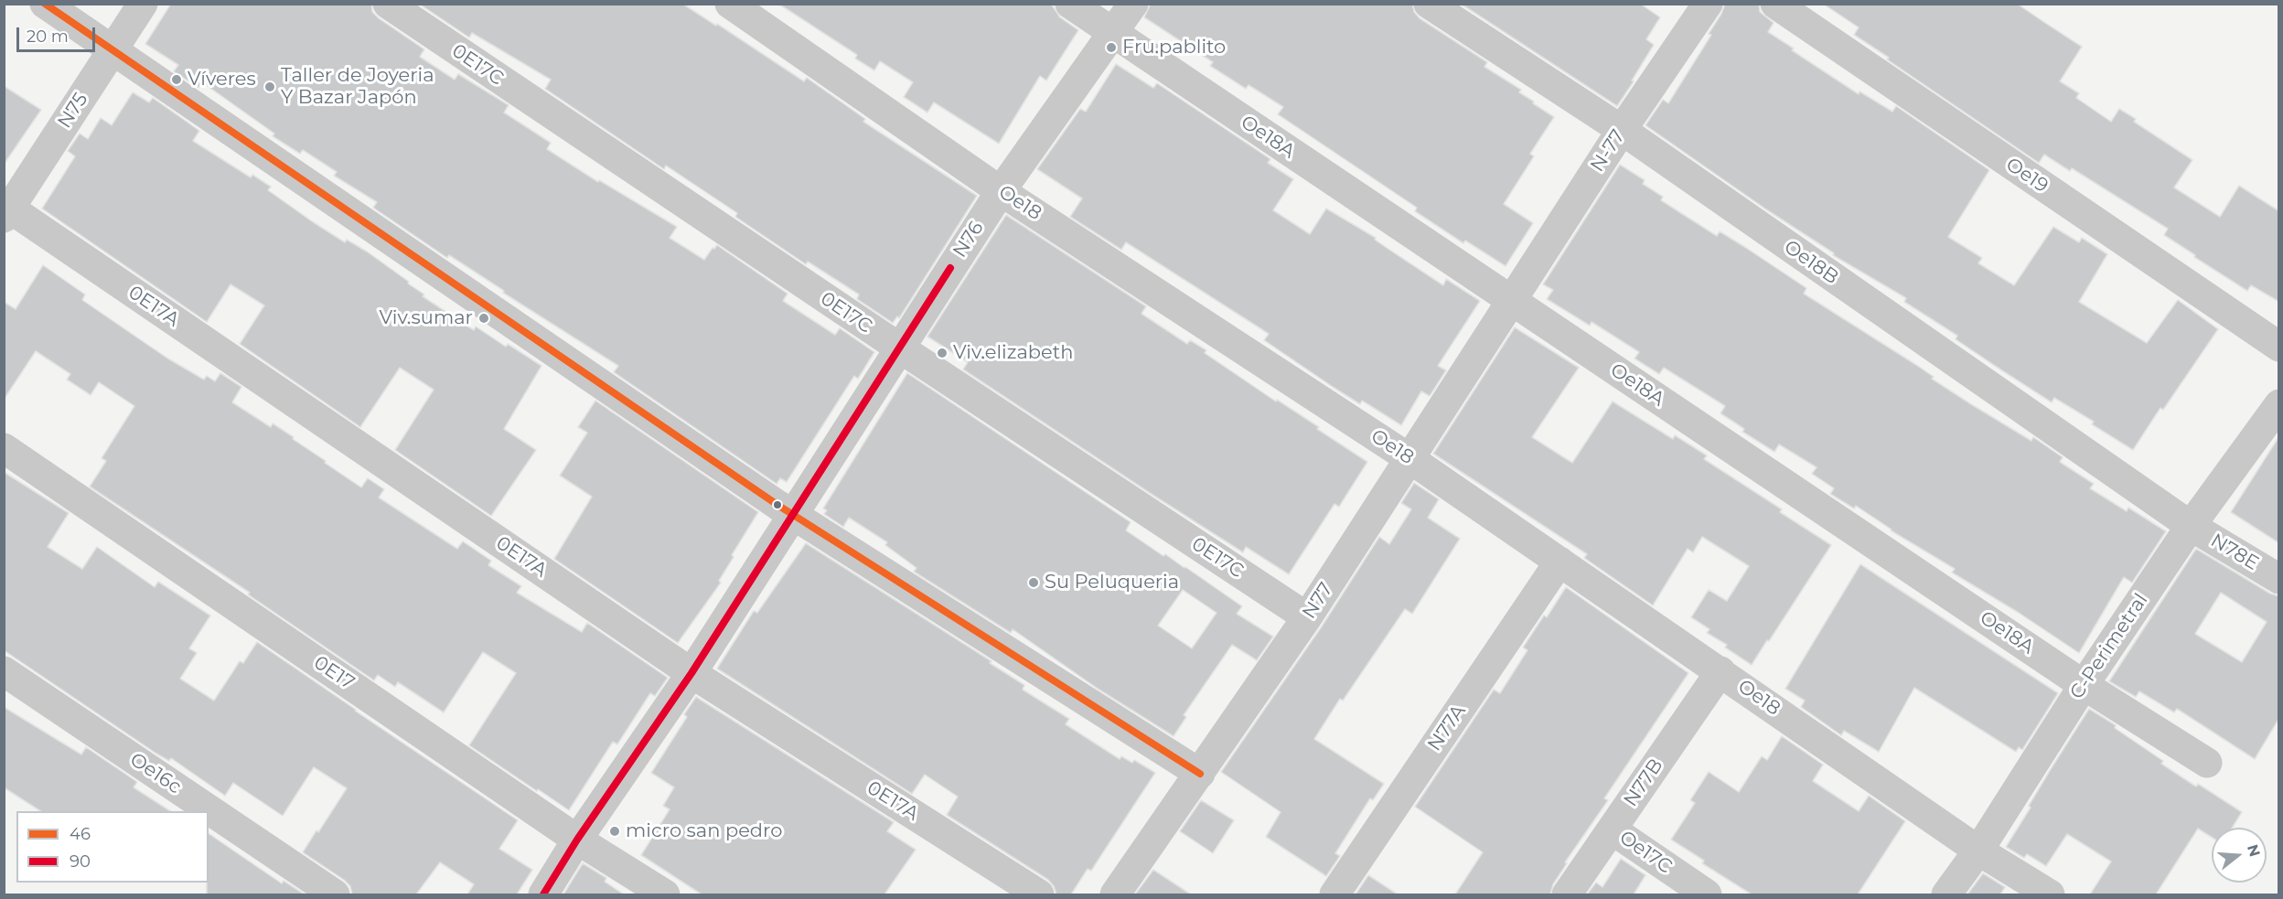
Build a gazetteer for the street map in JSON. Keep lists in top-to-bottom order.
{
  "streets": {
    "street": [
      "0E17C",
      "N75",
      "Oe18A",
      "N-77",
      "Oe19",
      "Oe18",
      "N76",
      "Oe18B",
      "0E17A",
      "N78E",
      "N77",
      "C-Perimetral",
      "0E17",
      "N77A",
      "Oe16c",
      "N77B",
      "Oe17C"
    ]
  },
  "crossings": [
    ["0E17C", "N76"],
    ["0E17C", "N77"],
    ["N75", "0E17A"],
    ["Oe18A", "N-77"],
    ["Oe18A", "N76"],
    ["Oe18A", "N77"],
    ["Oe18A", "C-Perimetral"],
    ["N-77", "Oe18B"],
    ["N-77", "N77"],
    ["Oe18", "N76"],
    ["Oe18", "N77"],
    ["Oe18", "C-Perimetral"],
    ["Oe18", "N77A"],
    ["Oe18", "N77B"],
    ["N76", "0E17A"],
    ["N76", "0E17"],
    ["Oe18B", "N78E"],
    ["Oe18B", "C-Perimetral"],
    ["N78E", "C-Perimetral"],
    ["N77B", "Oe17C"]
  ],
  "places": [
    "Fru.pablito",
    "Víveres",
    "Taller de Joyeria Y Bazar Japón",
    "Viv.sumar",
    "Viv.elizabeth",
    "Su Peluqueria",
    "micro san pedro"
  ],
  "lines": ["transit line 46", "transit line 90"],
  "legend": ["46", "90"],
  "scale_bar": "20 m",
  "north": "right"
}
